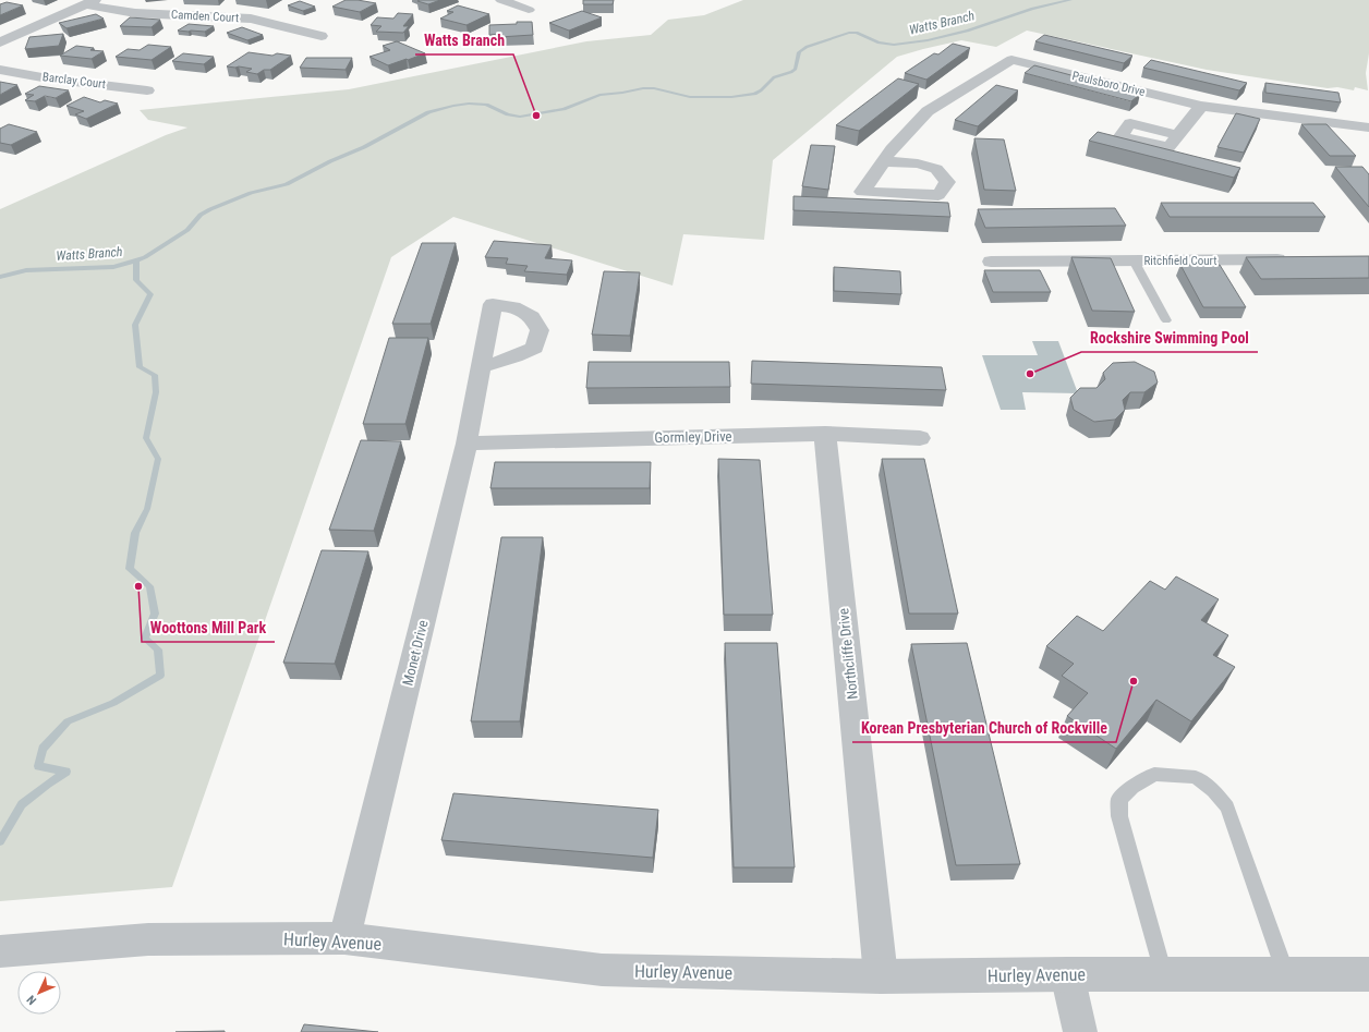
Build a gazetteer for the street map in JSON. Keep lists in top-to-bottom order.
{
  "streets": {
    "street": [
      "Camden Court",
      "Barclay Court",
      "Paulsboro Drive",
      "Ritchfield Court",
      "Gormley Drive",
      "Monet Drive",
      "Northcliffe Drive",
      "Hurley Avenue"
    ]
  },
  "crossings": [
    ["Gormley Drive", "Monet Drive"],
    ["Gormley Drive", "Northcliffe Drive"],
    ["Monet Drive", "Hurley Avenue"],
    ["Northcliffe Drive", "Hurley Avenue"]
  ],
  "water": ["Watts Branch"],
  "places": [
    "Watts Branch",
    "Rockshire Swimming Pool",
    "Woottons Mill Park",
    "Korean Presbyterian Church of Rockville"
  ],
  "north": "bottom left"
}
